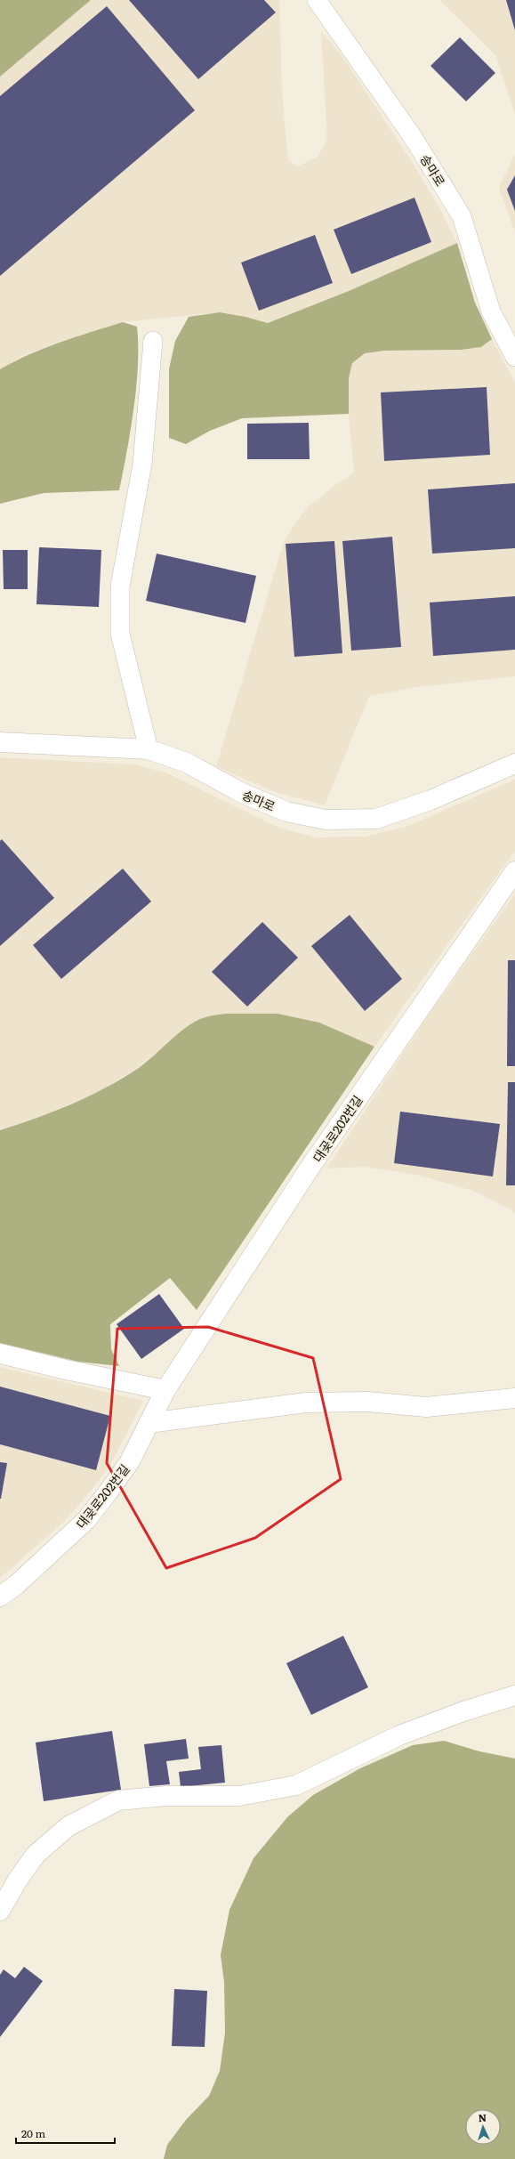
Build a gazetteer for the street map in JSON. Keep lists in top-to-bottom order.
{
  "streets": {
    "street": ["송마로", "대곶로202번길"]
  },
  "scale_bar": "20 m",
  "north": "top"
}
